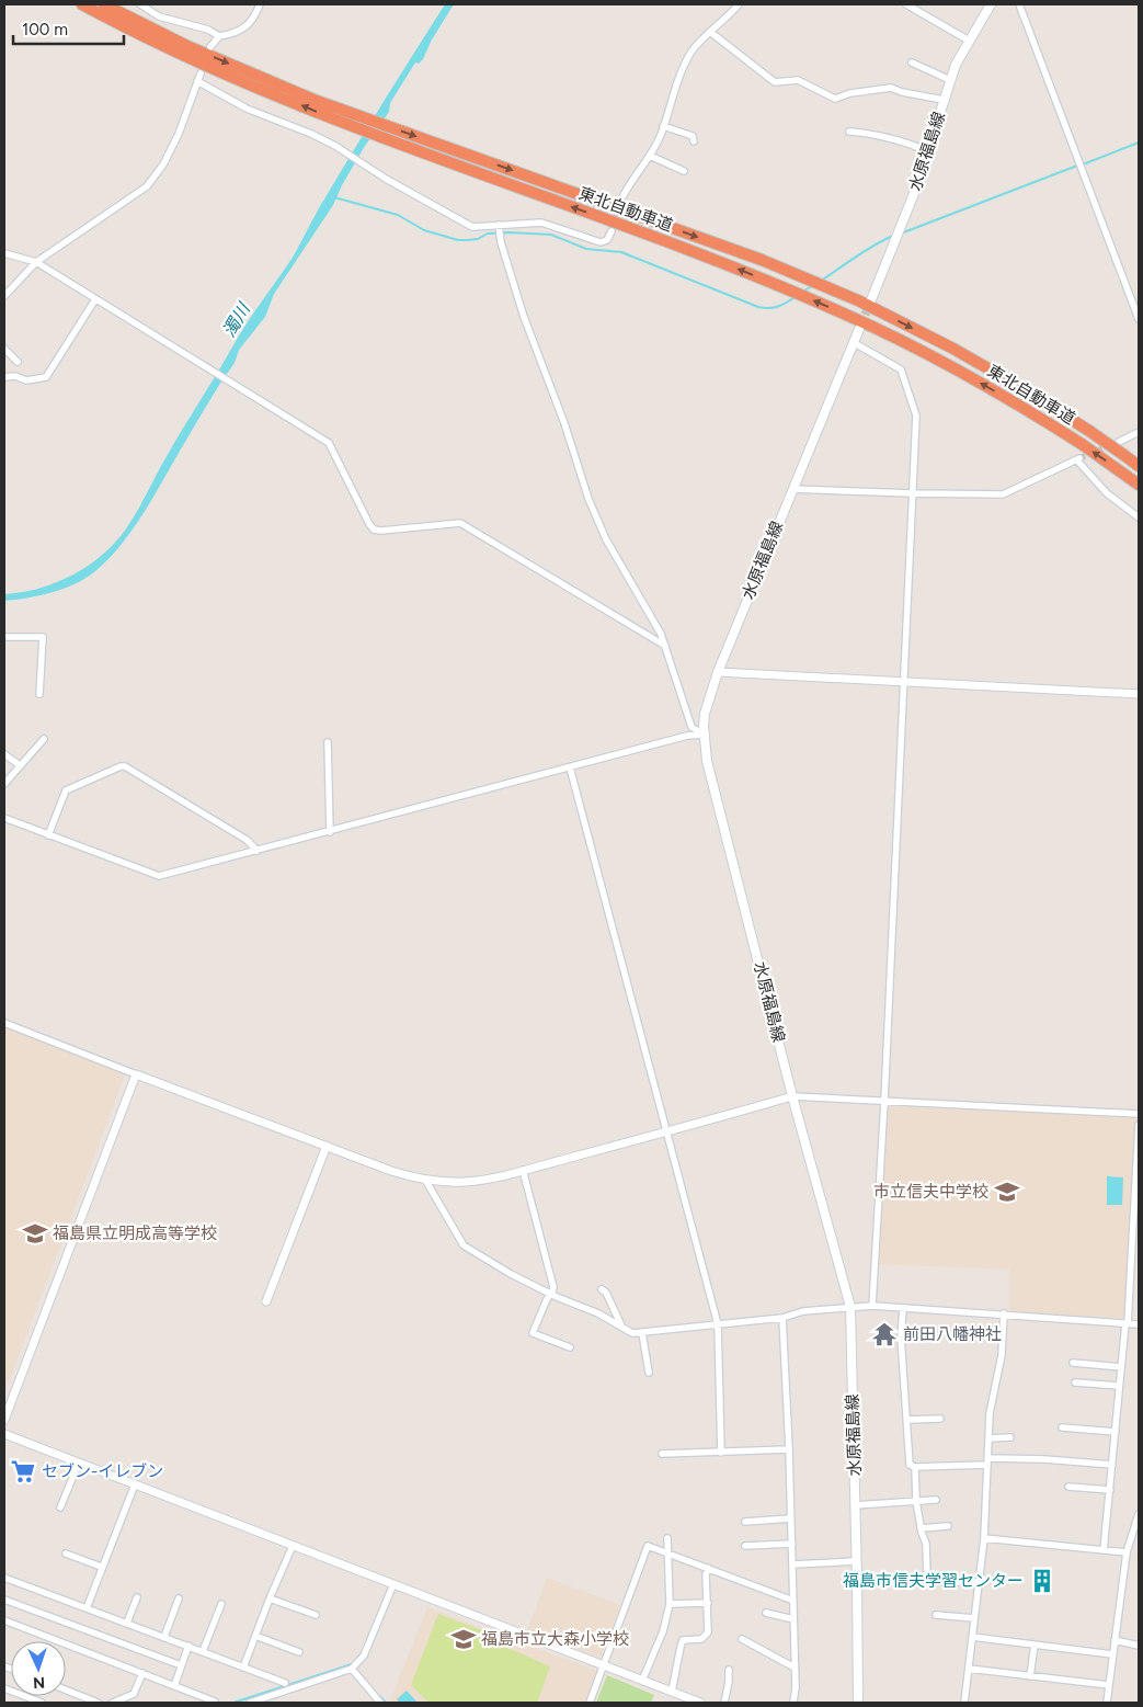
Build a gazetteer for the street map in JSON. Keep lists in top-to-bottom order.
{
  "streets": {
    "highway": ["東北自動車道"],
    "main road": ["水原福島線"]
  },
  "water": ["濁川"],
  "places": {
    "school or university": ["市立信夫中学校", "福島県立明成高等学校", "福島市立大森小学校"],
    "temple": ["前田八幡神社"],
    "supermarket": ["セブン-イレブン"],
    "building": ["福島市信夫学習センター"]
  },
  "scale_bar": "100 m",
  "north": "bottom"
}
